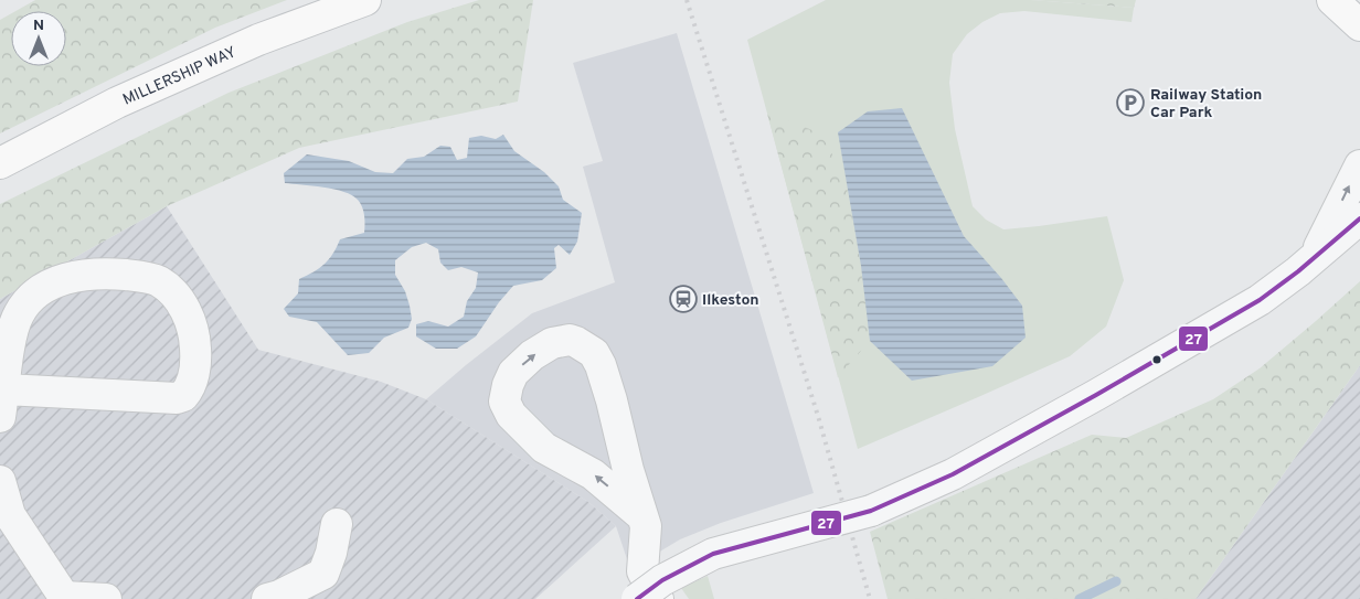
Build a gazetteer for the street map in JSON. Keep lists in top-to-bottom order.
{
  "streets": {
    "main road": ["MILLERSHIP WAY"]
  },
  "places": {
    "parking": ["Railway Station Car Park"],
    "station": ["Ilkeston"]
  },
  "lines": ["transit line 27"],
  "north": "top"
}
